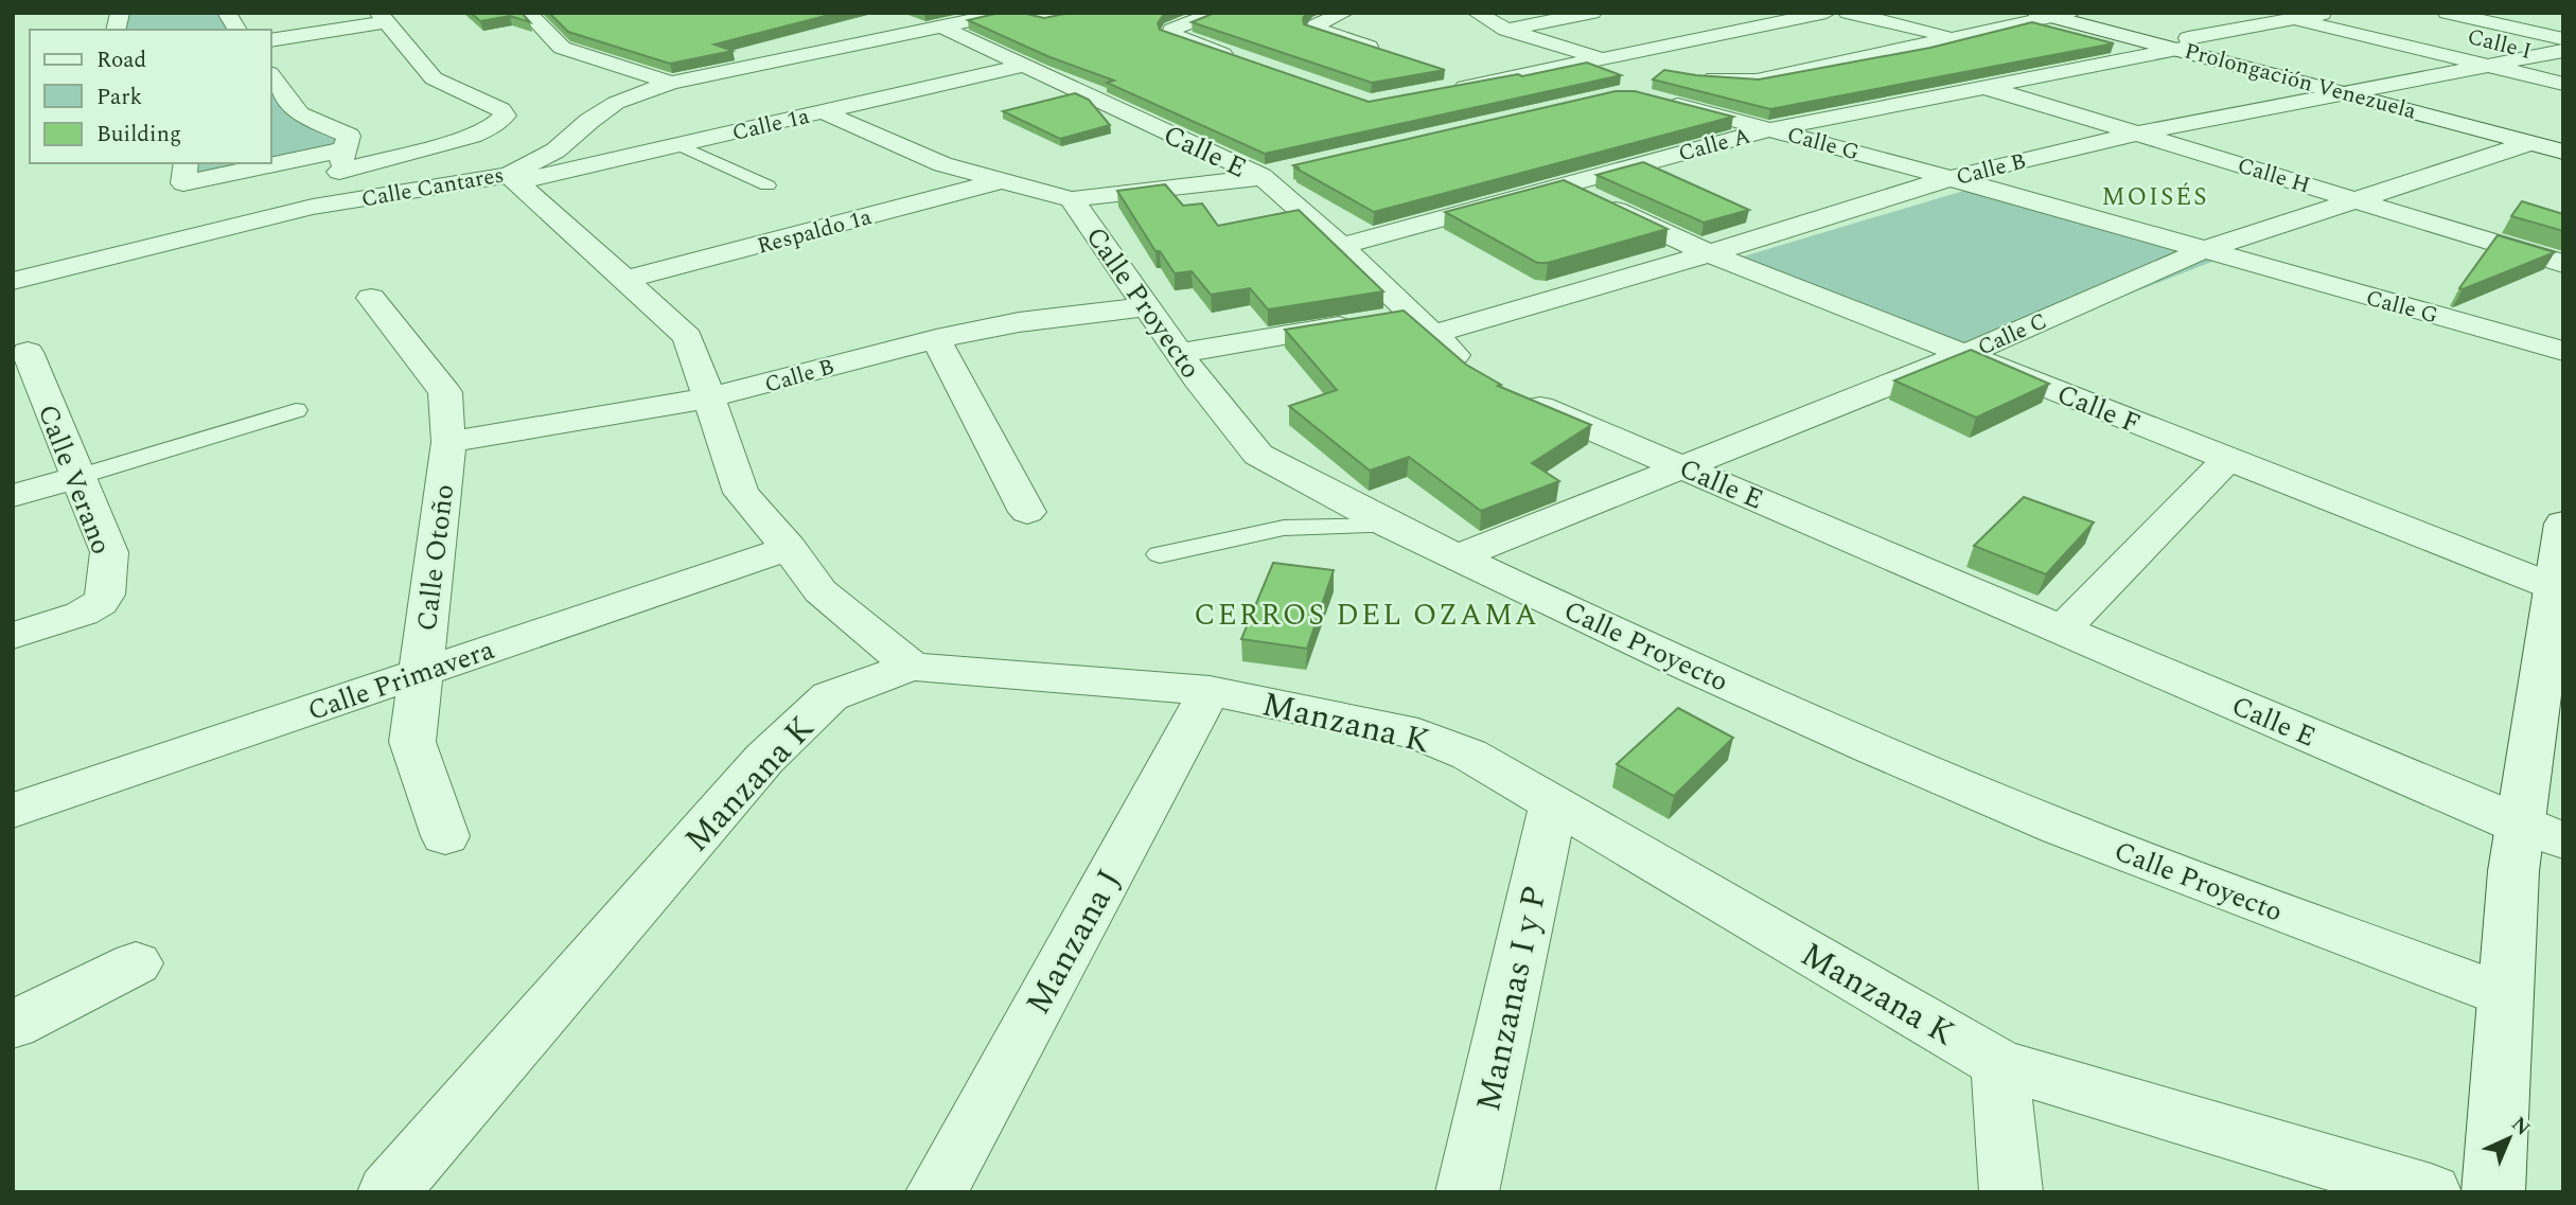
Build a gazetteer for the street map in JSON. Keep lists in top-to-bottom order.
{
  "streets": {
    "street": [
      "Calle I",
      "Prolongación Venezuela",
      "Calle 1a",
      "Calle G",
      "Calle A",
      "Calle E",
      "Calle B",
      "Calle H",
      "Calle Cantares",
      "Respaldo 1a",
      "Calle Proyecto",
      "Calle C",
      "Calle F",
      "Calle Verano",
      "Calle Otoño",
      "Calle Primavera",
      "Manzana K",
      "Manzana J",
      "Manzanas I y P"
    ]
  },
  "crossings": [
    ["Calle I", "Calle A"],
    ["Calle I", "Calle B"],
    ["Prolongación Venezuela", "Calle A"],
    ["Prolongación Venezuela", "Calle B"],
    ["Prolongación Venezuela", "Calle C"],
    ["Calle 1a", "Calle E"],
    ["Calle 1a", "Calle Cantares"],
    ["Calle 1a", "Calle Proyecto"],
    ["Calle G", "Calle A"],
    ["Calle G", "Calle B"],
    ["Calle G", "Calle C"],
    ["Calle A", "Calle E"],
    ["Calle A", "Calle H"],
    ["Calle A", "Calle F"],
    ["Calle E", "Calle B"],
    ["Calle E", "Calle Cantares"],
    ["Calle E", "Calle C"],
    ["Calle B", "Calle H"],
    ["Calle B", "Calle Proyecto"],
    ["Calle B", "Calle F"],
    ["Calle B", "Calle Otoño"],
    ["Calle H", "Calle C"],
    ["Respaldo 1a", "Calle Proyecto"],
    ["Calle Proyecto", "Calle C"],
    ["Calle C", "Calle F"],
    ["Calle Otoño", "Calle Primavera"],
    ["Manzana K", "Manzana J"],
    ["Manzana K", "Manzanas I y P"]
  ],
  "districts": ["MOISÉS", "CERROS DEL OZAMA"],
  "legend": ["Road", "Park", "Building"],
  "north": "top right"
}
